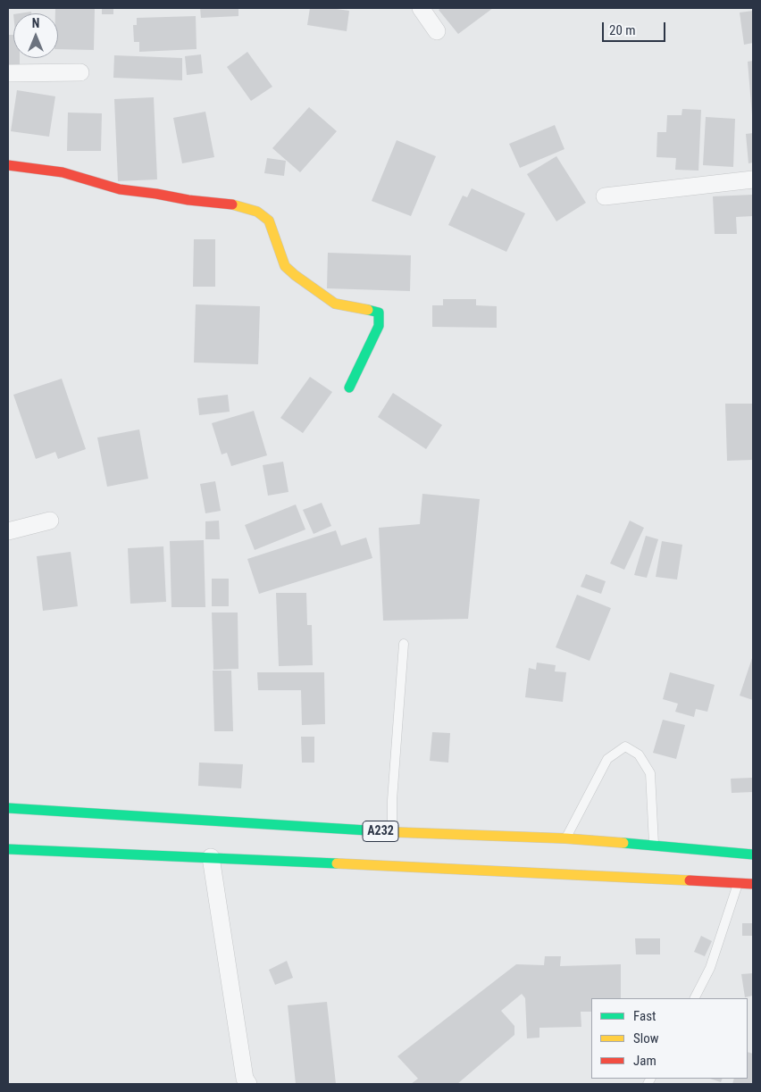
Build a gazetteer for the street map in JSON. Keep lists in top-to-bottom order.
{
  "streets": {
    "main road": ["A232"]
  },
  "legend": ["Fast", "Slow", "Jam"],
  "scale_bar": "20 m",
  "north": "top"
}
